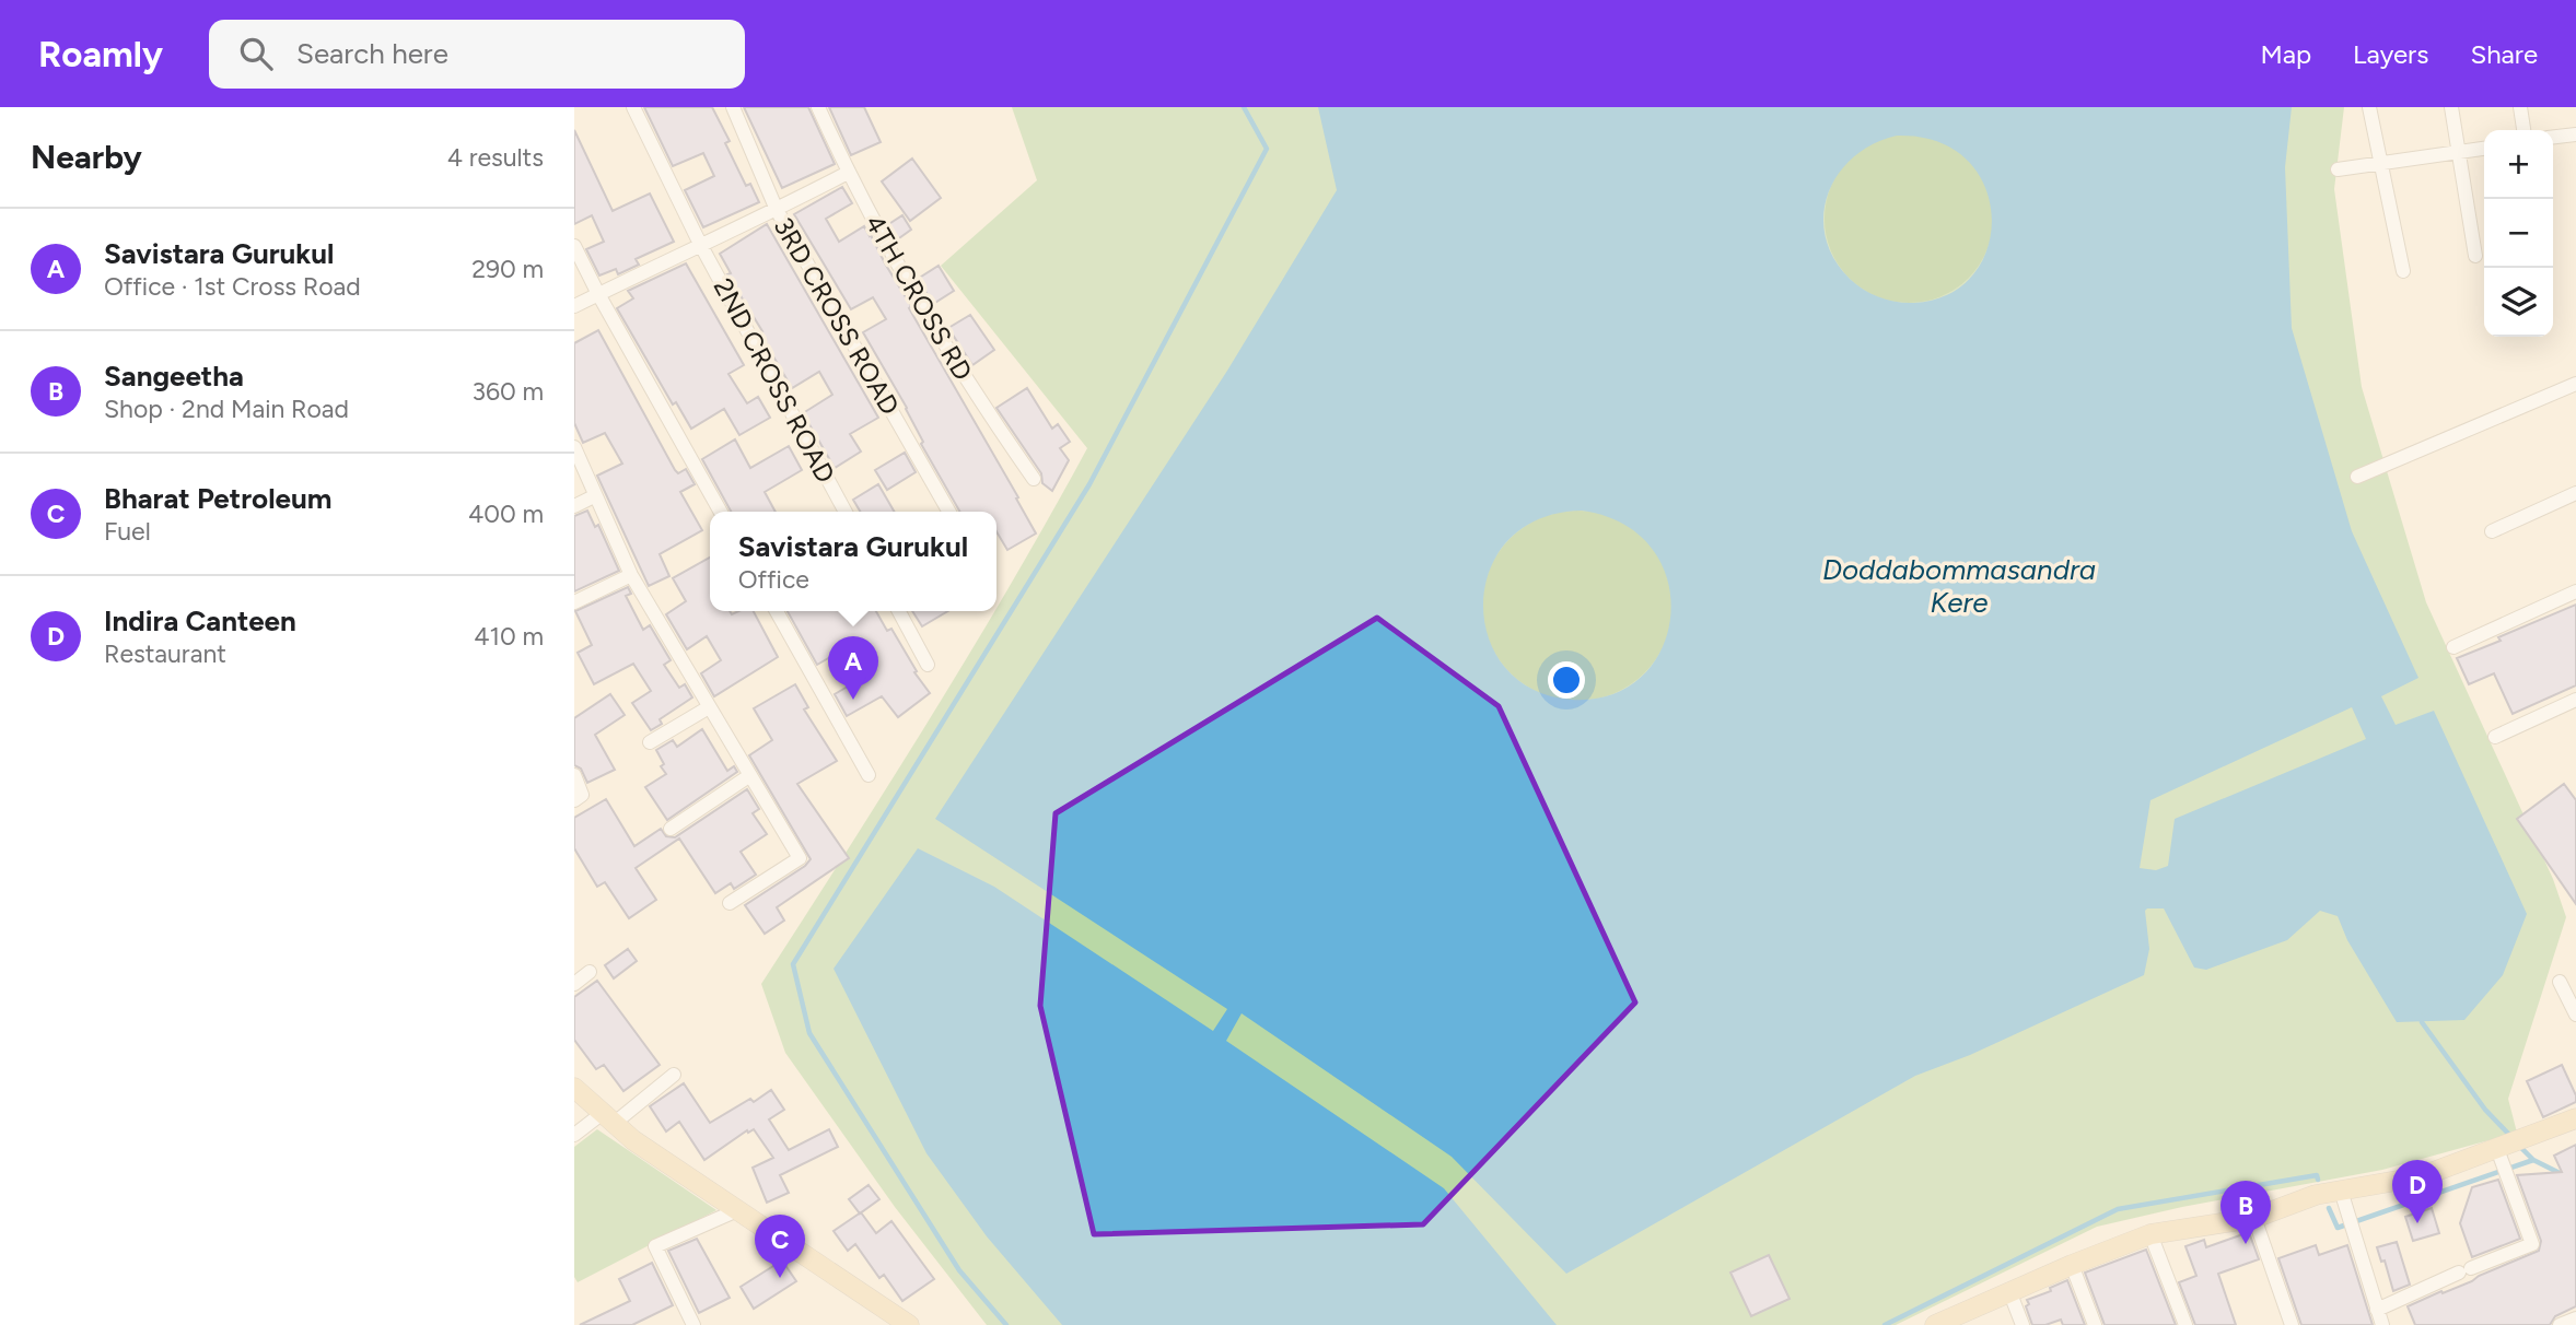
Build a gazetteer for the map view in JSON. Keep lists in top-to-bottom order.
{
  "streets": {
    "street": ["4TH CROSS RD", "3RD CROSS ROAD", "2ND CROSS ROAD"]
  },
  "water": ["Doddabommasandra Kere"],
  "page": {
    "header": "Roamly",
    "search": "Search here",
    "nav": ["Map", "Layers", "Share"],
    "heading": ["Nearby", "4 results"],
    "map_buttons": ["+", "−"],
    "list": [
      {
        "mark": "A",
        "name": "Savistara Gurukul",
        "note": "Office · 1st Cross Road",
        "value": "290 m"
      },
      {
        "mark": "B",
        "name": "Sangeetha",
        "note": "Shop · 2nd Main Road",
        "value": "360 m"
      },
      {
        "mark": "C",
        "name": "Bharat Petroleum",
        "note": "Fuel",
        "value": "400 m"
      },
      {
        "mark": "D",
        "name": "Indira Canteen",
        "note": "Restaurant",
        "value": "410 m"
      }
    ],
    "popup": ["Savistara Gurukul", "Office"],
    "pins": [
      "A",
      "D",
      "B",
      "C"
    ]
  }
}
